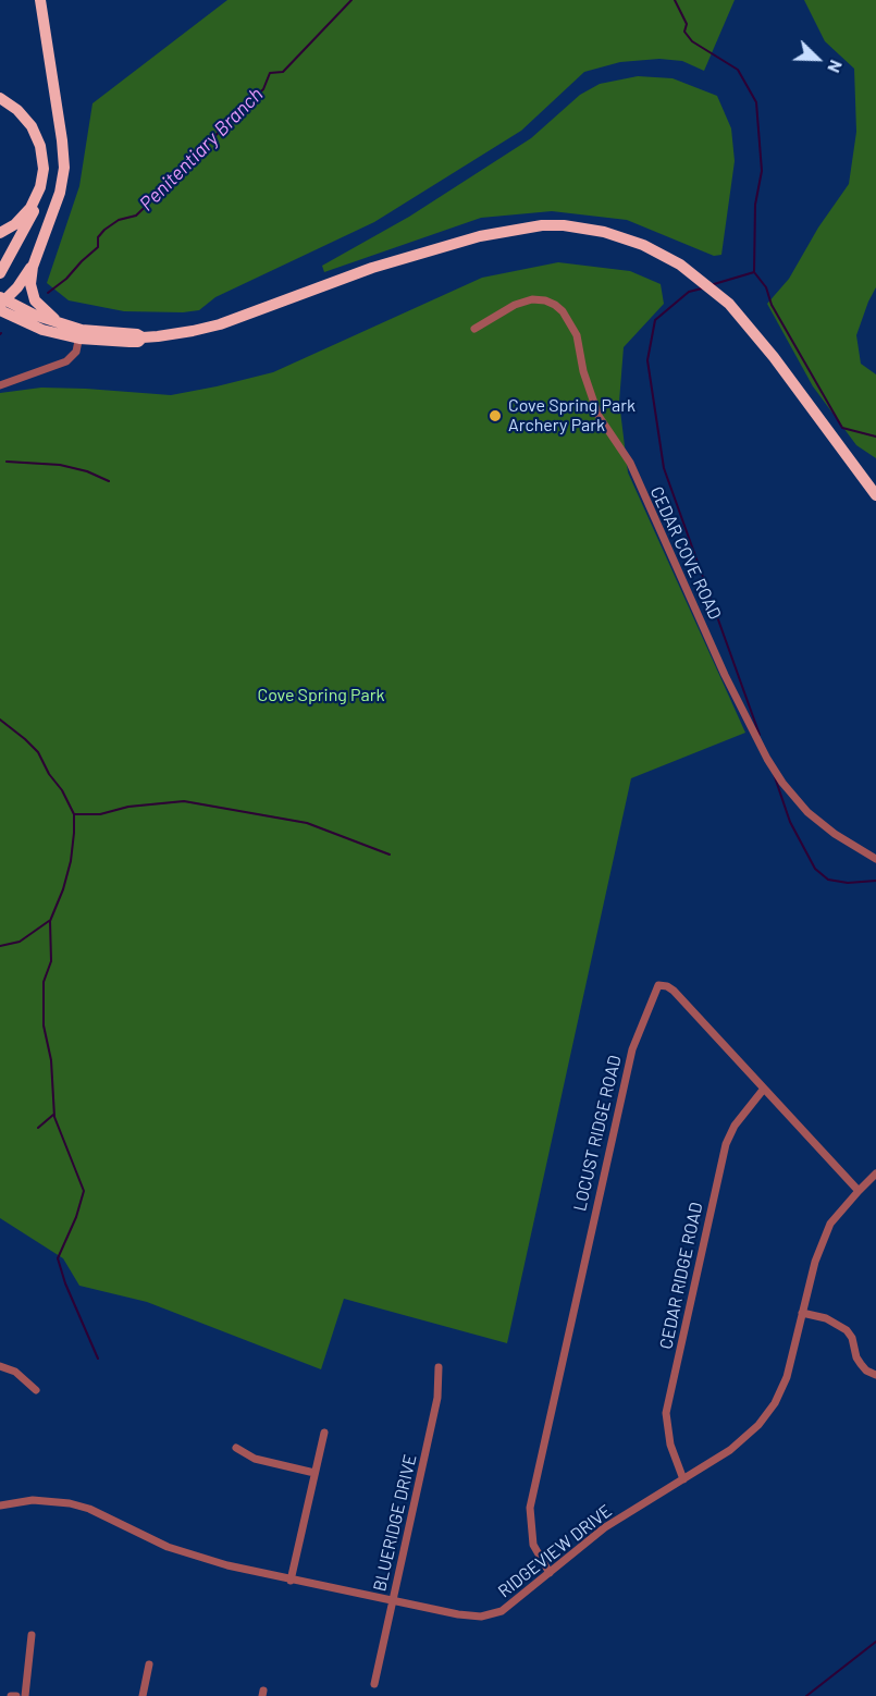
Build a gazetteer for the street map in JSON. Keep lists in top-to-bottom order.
{
  "streets": {
    "street": [
      "CEDAR COVE ROAD",
      "LOCUST RIDGE ROAD",
      "CEDAR RIDGE ROAD",
      "BLUERIDGE DRIVE",
      "RIDGEVIEW DRIVE"
    ]
  },
  "crossings": [
    ["LOCUST RIDGE ROAD", "CEDAR RIDGE ROAD"],
    ["LOCUST RIDGE ROAD", "RIDGEVIEW DRIVE"],
    ["CEDAR RIDGE ROAD", "RIDGEVIEW DRIVE"],
    ["BLUERIDGE DRIVE", "RIDGEVIEW DRIVE"]
  ],
  "water": ["Penitentiary Branch"],
  "parks": ["Cove Spring Park"],
  "places": ["Cove Spring Park Archery Park"],
  "north": "bottom right"
}
